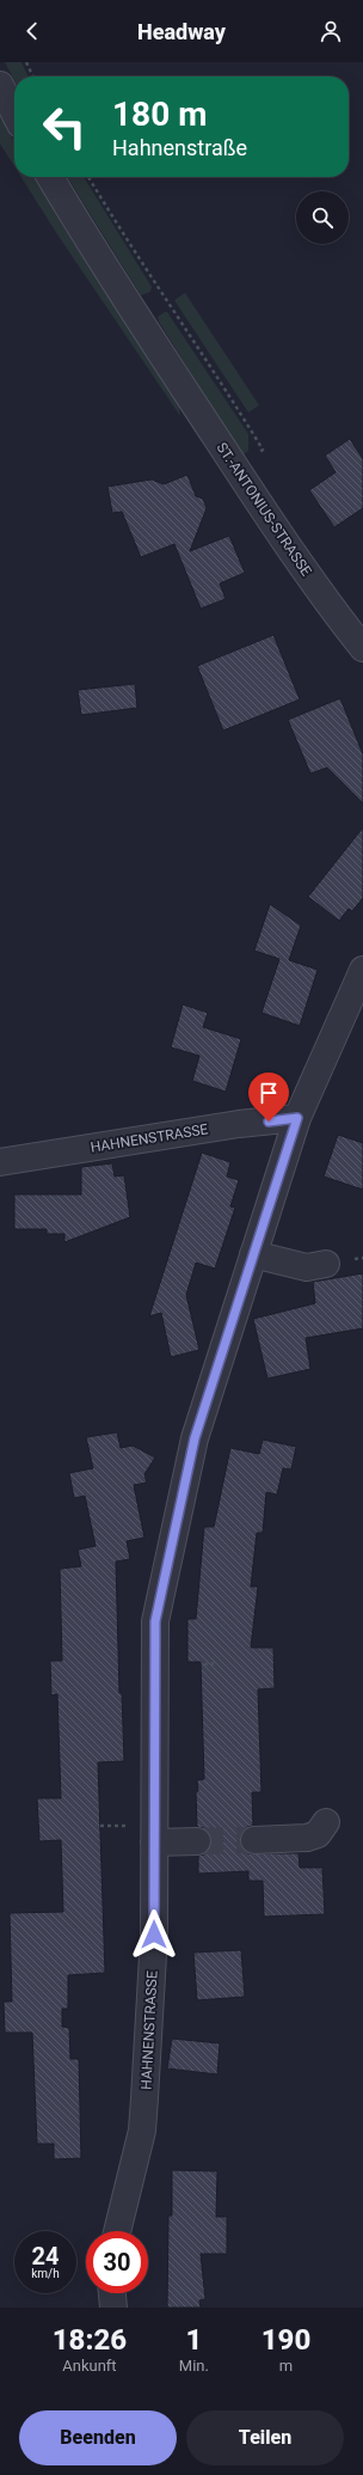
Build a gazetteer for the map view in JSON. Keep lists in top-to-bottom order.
{
  "streets": {
    "street": ["ST.-ANTONIUS-STRASSE", "HAHNENSTRASSE"]
  },
  "page": {
    "header": "Headway",
    "turn": ["180 m", "Hahnenstraße"],
    "speed": "24 km/h",
    "limit": "30",
    "eta": [
      "18:26",
      "Ankunft",
      "1",
      "Min.",
      "190",
      "m"
    ],
    "buttons": ["Beenden", "Teilen"]
  }
}
